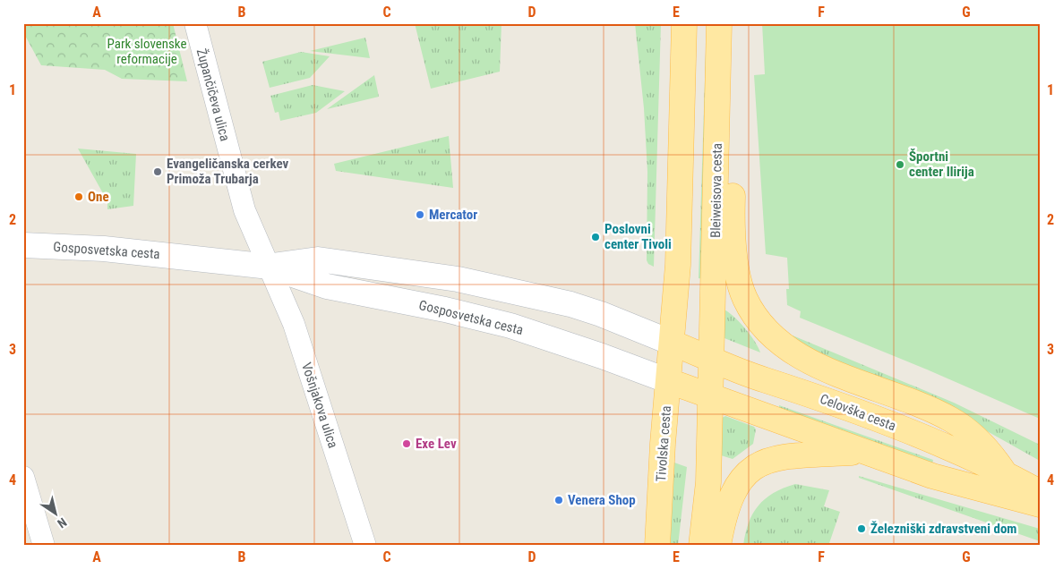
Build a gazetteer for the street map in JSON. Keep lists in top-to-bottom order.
{
  "streets": {
    "main road": [
      "Bleiweisova cesta",
      "Gosposvetska cesta",
      "Celovška cesta",
      "Tivolska cesta"
    ],
    "street": ["Župančičeva ulica", "Vošnjakova ulica"]
  },
  "crossings": [
    ["Župančičeva ulica", "Gosposvetska cesta"],
    ["Župančičeva ulica", "Vošnjakova ulica"],
    ["Bleiweisova cesta", "Celovška cesta"],
    ["Gosposvetska cesta", "Vošnjakova ulica"],
    ["Gosposvetska cesta", "Celovška cesta"],
    ["Gosposvetska cesta", "Tivolska cesta"],
    ["Celovška cesta", "Tivolska cesta"]
  ],
  "parks": ["Park slovenske reformacije"],
  "places": [
    "Športni center Ilirija",
    "Evangeličanska cerkev Primoža Trubarja",
    "One",
    "Mercator",
    "Poslovni center Tivoli",
    "Exe Lev",
    "Venera Shop",
    "Železniški zdravstveni dom"
  ],
  "north": "bottom right",
  "grid": {
    "columns": [
      "A",
      "B",
      "C",
      "D",
      "E",
      "F",
      "G"
    ],
    "rows": [
      "1",
      "2",
      "3",
      "4"
    ]
  }
}
